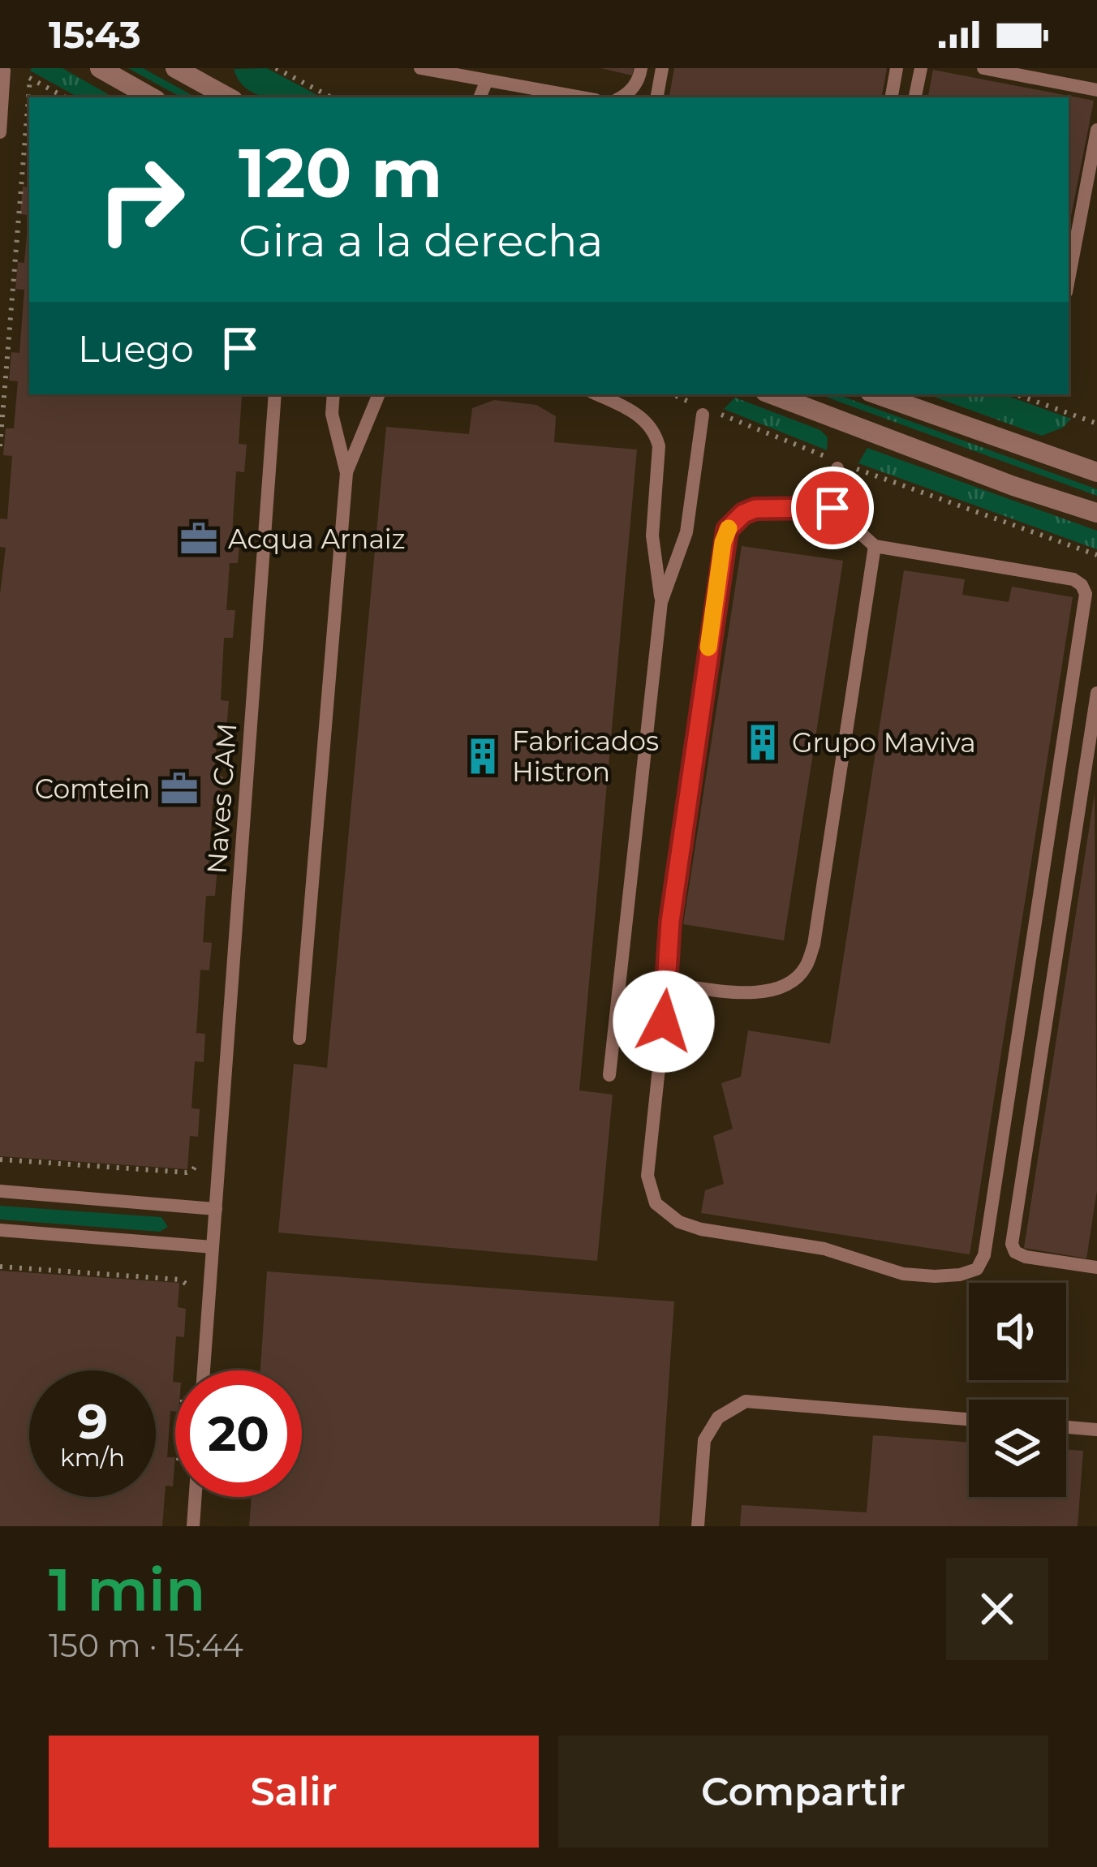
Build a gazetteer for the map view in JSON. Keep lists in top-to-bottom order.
{
  "streets": {
    "lane": ["Naves CAM"]
  },
  "places": {
    "office": ["Acqua Arnaiz", "Comtein"],
    "building": ["Grupo Maviva", "Fabricados Histron"]
  },
  "page": {
    "status": "15:43",
    "turn": ["120 m", "Gira a la derecha"],
    "then": "Luego",
    "speed": "9 km/h",
    "limit": "20",
    "heading": ["1 min", "150 m · 15:44"],
    "buttons": ["Salir", "Compartir"]
  }
}
